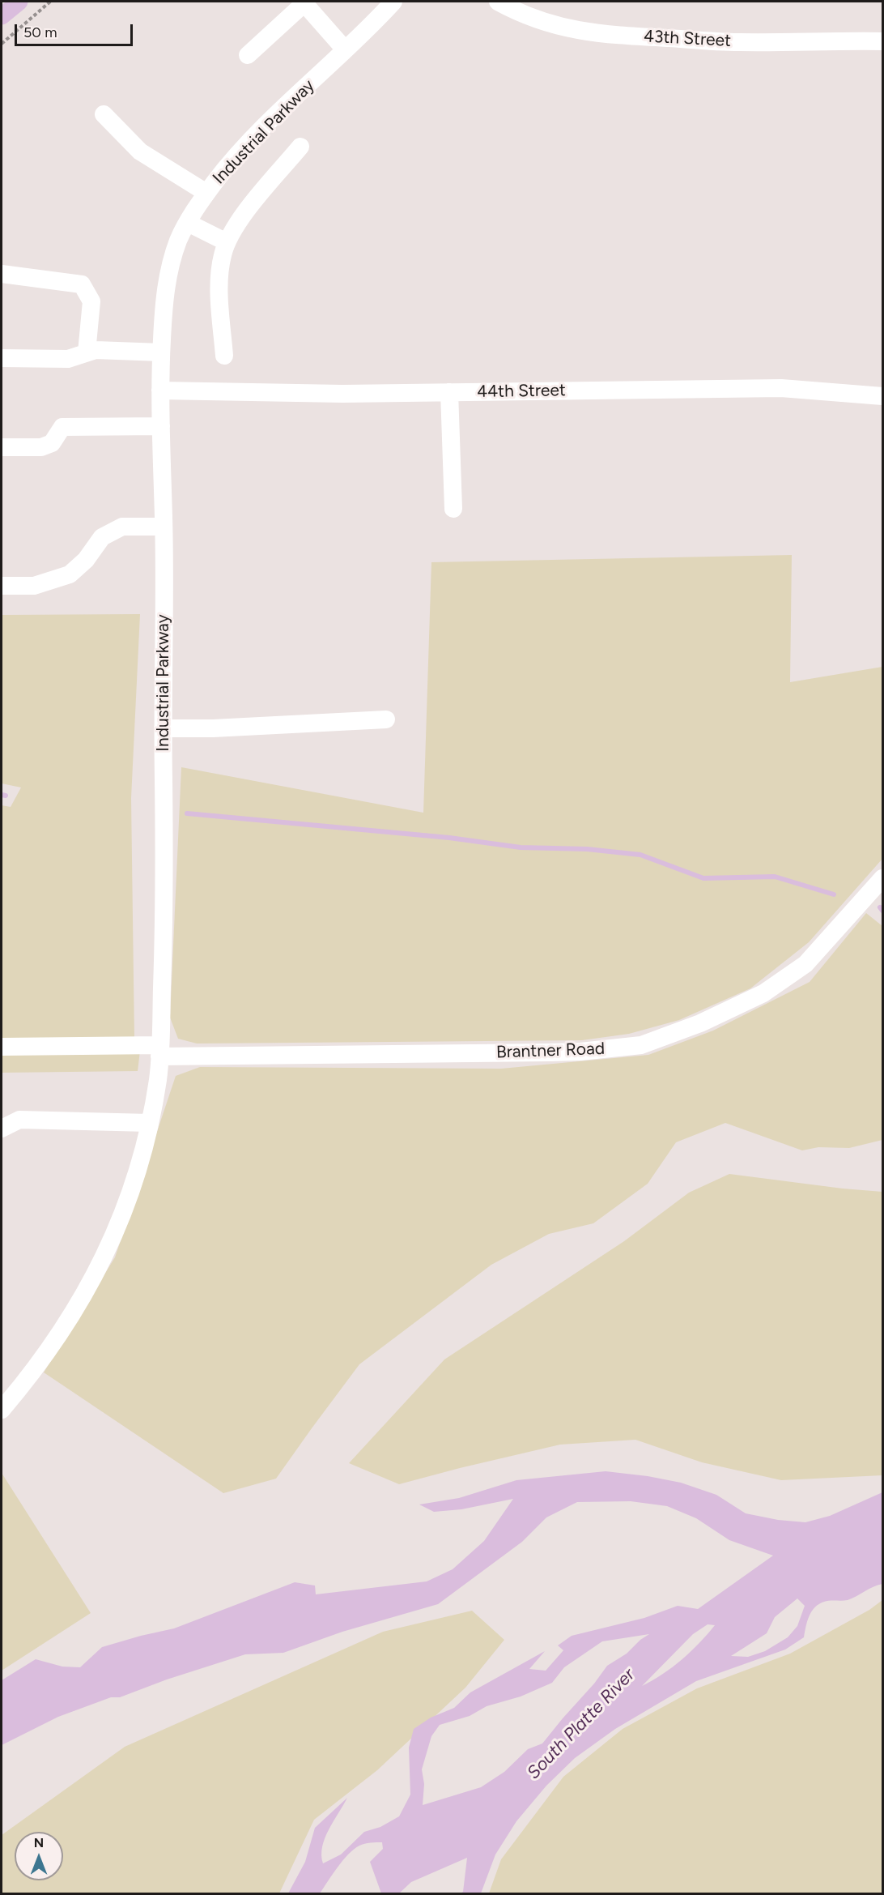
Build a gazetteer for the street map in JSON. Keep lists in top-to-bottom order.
{
  "streets": {
    "street": [
      "43th Street",
      "Industrial Parkway",
      "44th Street",
      "Brantner Road"
    ]
  },
  "crossings": [
    ["Industrial Parkway", "44th Street"],
    ["Industrial Parkway", "Brantner Road"]
  ],
  "water": ["South Platte River"],
  "scale_bar": "50 m",
  "north": "top"
}
